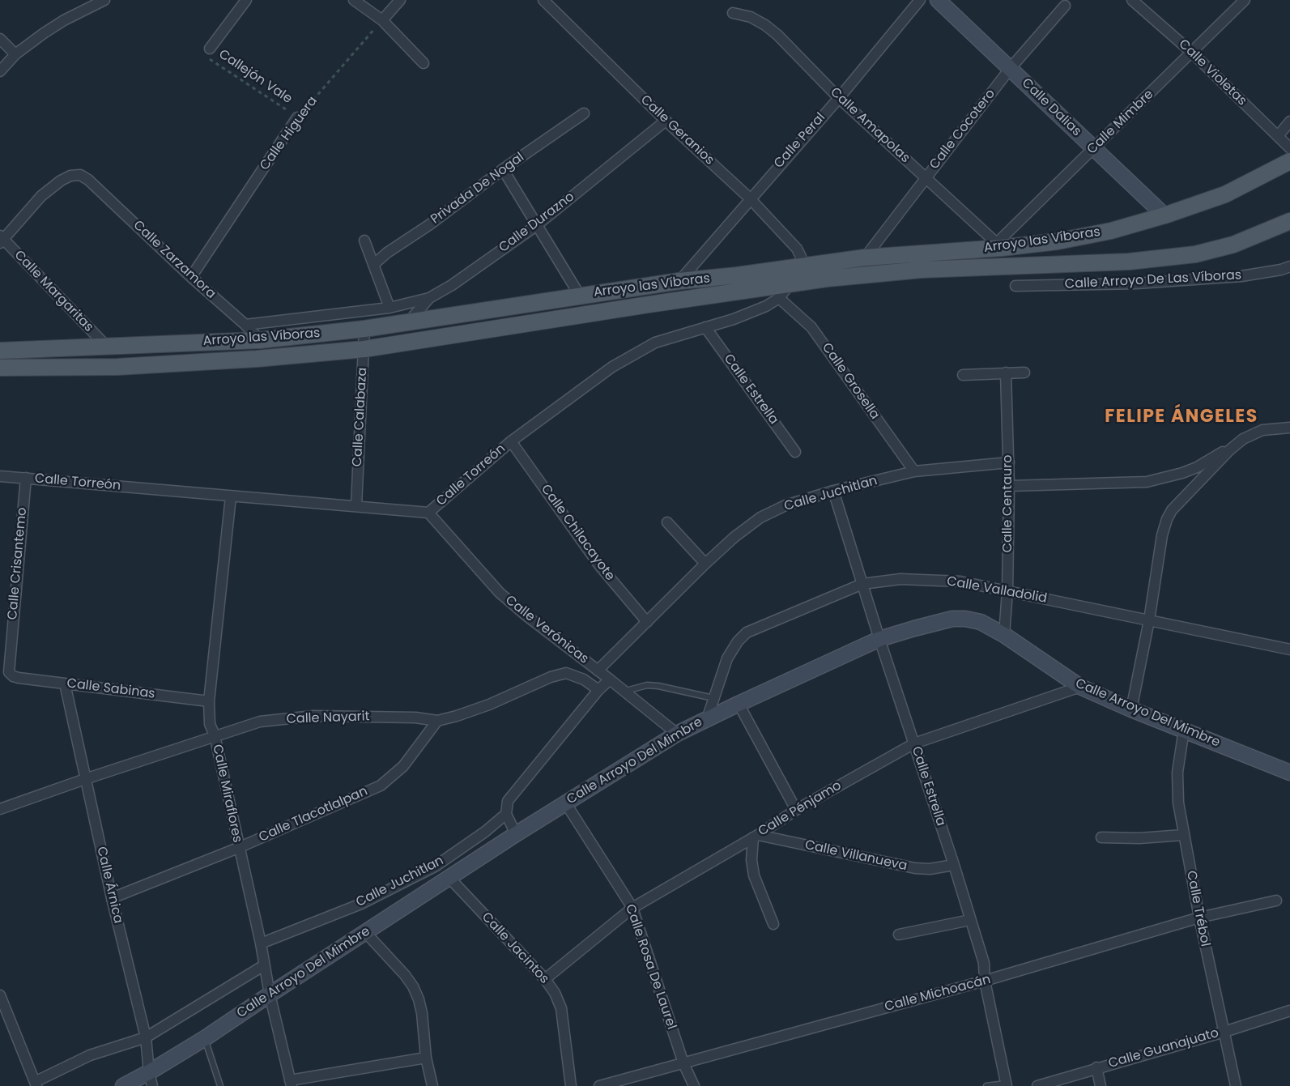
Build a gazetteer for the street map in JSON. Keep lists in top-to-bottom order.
{
  "streets": {
    "main road": ["Arroyo las Víboras"],
    "street": [
      "Calle Violetas",
      "Calle Dalias",
      "Calle Mimbre",
      "Calle Amapolas",
      "Calle Cocotero",
      "Calle Geranios",
      "Calle Higuera",
      "Calle Peral",
      "Privada De Nogal",
      "Calle Durazno",
      "Calle Zarzamora",
      "Calle Arroyo De Las Víboras",
      "Calle Margaritas",
      "Calle Grosella",
      "Calle Estrella",
      "Calle Calabaza",
      "Calle Torreón",
      "Calle Juchitlan",
      "Calle Centauro",
      "Calle Chilacayote",
      "Calle Crisantemo",
      "Calle Valladolid",
      "Calle Verónicas",
      "Calle Sabinas",
      "Calle Arroyo Del Mimbre",
      "Calle Nayarit",
      "Calle Miraflores",
      "Calle Pénjamo",
      "Calle Tlacotlalpan",
      "Calle Villanueva",
      "Calle Árnica",
      "Calle Trébol",
      "Calle Jacintos",
      "Calle Rosa De Laurel",
      "Calle Michoacán",
      "Calle Guanajuato"
    ],
    "path": ["Callejón Vale"]
  },
  "crossings": [
    ["Calle Violetas", "Calle Mimbre"],
    ["Callejón Vale", "Calle Higuera"],
    ["Calle Dalias", "Calle Mimbre"],
    ["Calle Dalias", "Calle Cocotero"],
    ["Calle Dalias", "Arroyo las Víboras"],
    ["Calle Mimbre", "Calle Amapolas"],
    ["Calle Mimbre", "Arroyo las Víboras"],
    ["Calle Amapolas", "Calle Cocotero"],
    ["Calle Amapolas", "Calle Peral"],
    ["Calle Amapolas", "Arroyo las Víboras"],
    ["Calle Cocotero", "Arroyo las Víboras"],
    ["Calle Geranios", "Calle Peral"],
    ["Calle Geranios", "Calle Durazno"],
    ["Calle Geranios", "Arroyo las Víboras"],
    ["Calle Geranios", "Calle Torreón"],
    ["Calle Higuera", "Calle Zarzamora"],
    ["Calle Peral", "Arroyo las Víboras"],
    ["Calle Durazno", "Arroyo las Víboras"],
    ["Arroyo las Víboras", "Calle Zarzamora"],
    ["Arroyo las Víboras", "Calle Margaritas"],
    ["Arroyo las Víboras", "Calle Calabaza"],
    ["Arroyo las Víboras", "Calle Torreón"],
    ["Calle Zarzamora", "Calle Margaritas"],
    ["Calle Grosella", "Calle Torreón"],
    ["Calle Grosella", "Calle Juchitlan"],
    ["Calle Estrella", "Calle Torreón"],
    ["Calle Estrella", "Calle Juchitlan"],
    ["Calle Estrella", "Calle Valladolid"],
    ["Calle Estrella", "Calle Arroyo Del Mimbre"],
    ["Calle Estrella", "Calle Pénjamo"],
    ["Calle Estrella", "Calle Villanueva"],
    ["Calle Estrella", "Calle Michoacán"],
    ["Calle Calabaza", "Calle Torreón"],
    ["Calle Torreón", "Calle Chilacayote"],
    ["Calle Torreón", "Calle Crisantemo"],
    ["Calle Torreón", "Calle Verónicas"],
    ["Calle Torreón", "Calle Miraflores"],
    ["Calle Juchitlan", "Calle Centauro"],
    ["Calle Juchitlan", "Calle Chilacayote"],
    ["Calle Juchitlan", "Calle Verónicas"],
    ["Calle Juchitlan", "Calle Miraflores"],
    ["Calle Centauro", "Calle Valladolid"],
    ["Calle Centauro", "Calle Arroyo Del Mimbre"],
    ["Calle Crisantemo", "Calle Sabinas"],
    ["Calle Valladolid", "Calle Arroyo Del Mimbre"],
    ["Calle Verónicas", "Calle Arroyo Del Mimbre"],
    ["Calle Sabinas", "Calle Miraflores"],
    ["Calle Sabinas", "Calle Árnica"],
    ["Calle Arroyo Del Mimbre", "Calle Miraflores"],
    ["Calle Arroyo Del Mimbre", "Calle Pénjamo"],
    ["Calle Arroyo Del Mimbre", "Calle Árnica"],
    ["Calle Arroyo Del Mimbre", "Calle Trébol"],
    ["Calle Arroyo Del Mimbre", "Calle Jacintos"],
    ["Calle Arroyo Del Mimbre", "Calle Rosa De Laurel"],
    ["Calle Nayarit", "Calle Miraflores"],
    ["Calle Nayarit", "Calle Tlacotlalpan"],
    ["Calle Nayarit", "Calle Árnica"],
    ["Calle Miraflores", "Calle Tlacotlalpan"],
    ["Calle Pénjamo", "Calle Villanueva"],
    ["Calle Pénjamo", "Calle Jacintos"],
    ["Calle Pénjamo", "Calle Rosa De Laurel"],
    ["Calle Tlacotlalpan", "Calle Árnica"],
    ["Calle Trébol", "Calle Michoacán"],
    ["Calle Trébol", "Calle Guanajuato"],
    ["Calle Rosa De Laurel", "Calle Michoacán"]
  ],
  "districts": ["FELIPE ÁNGELES"]
}
